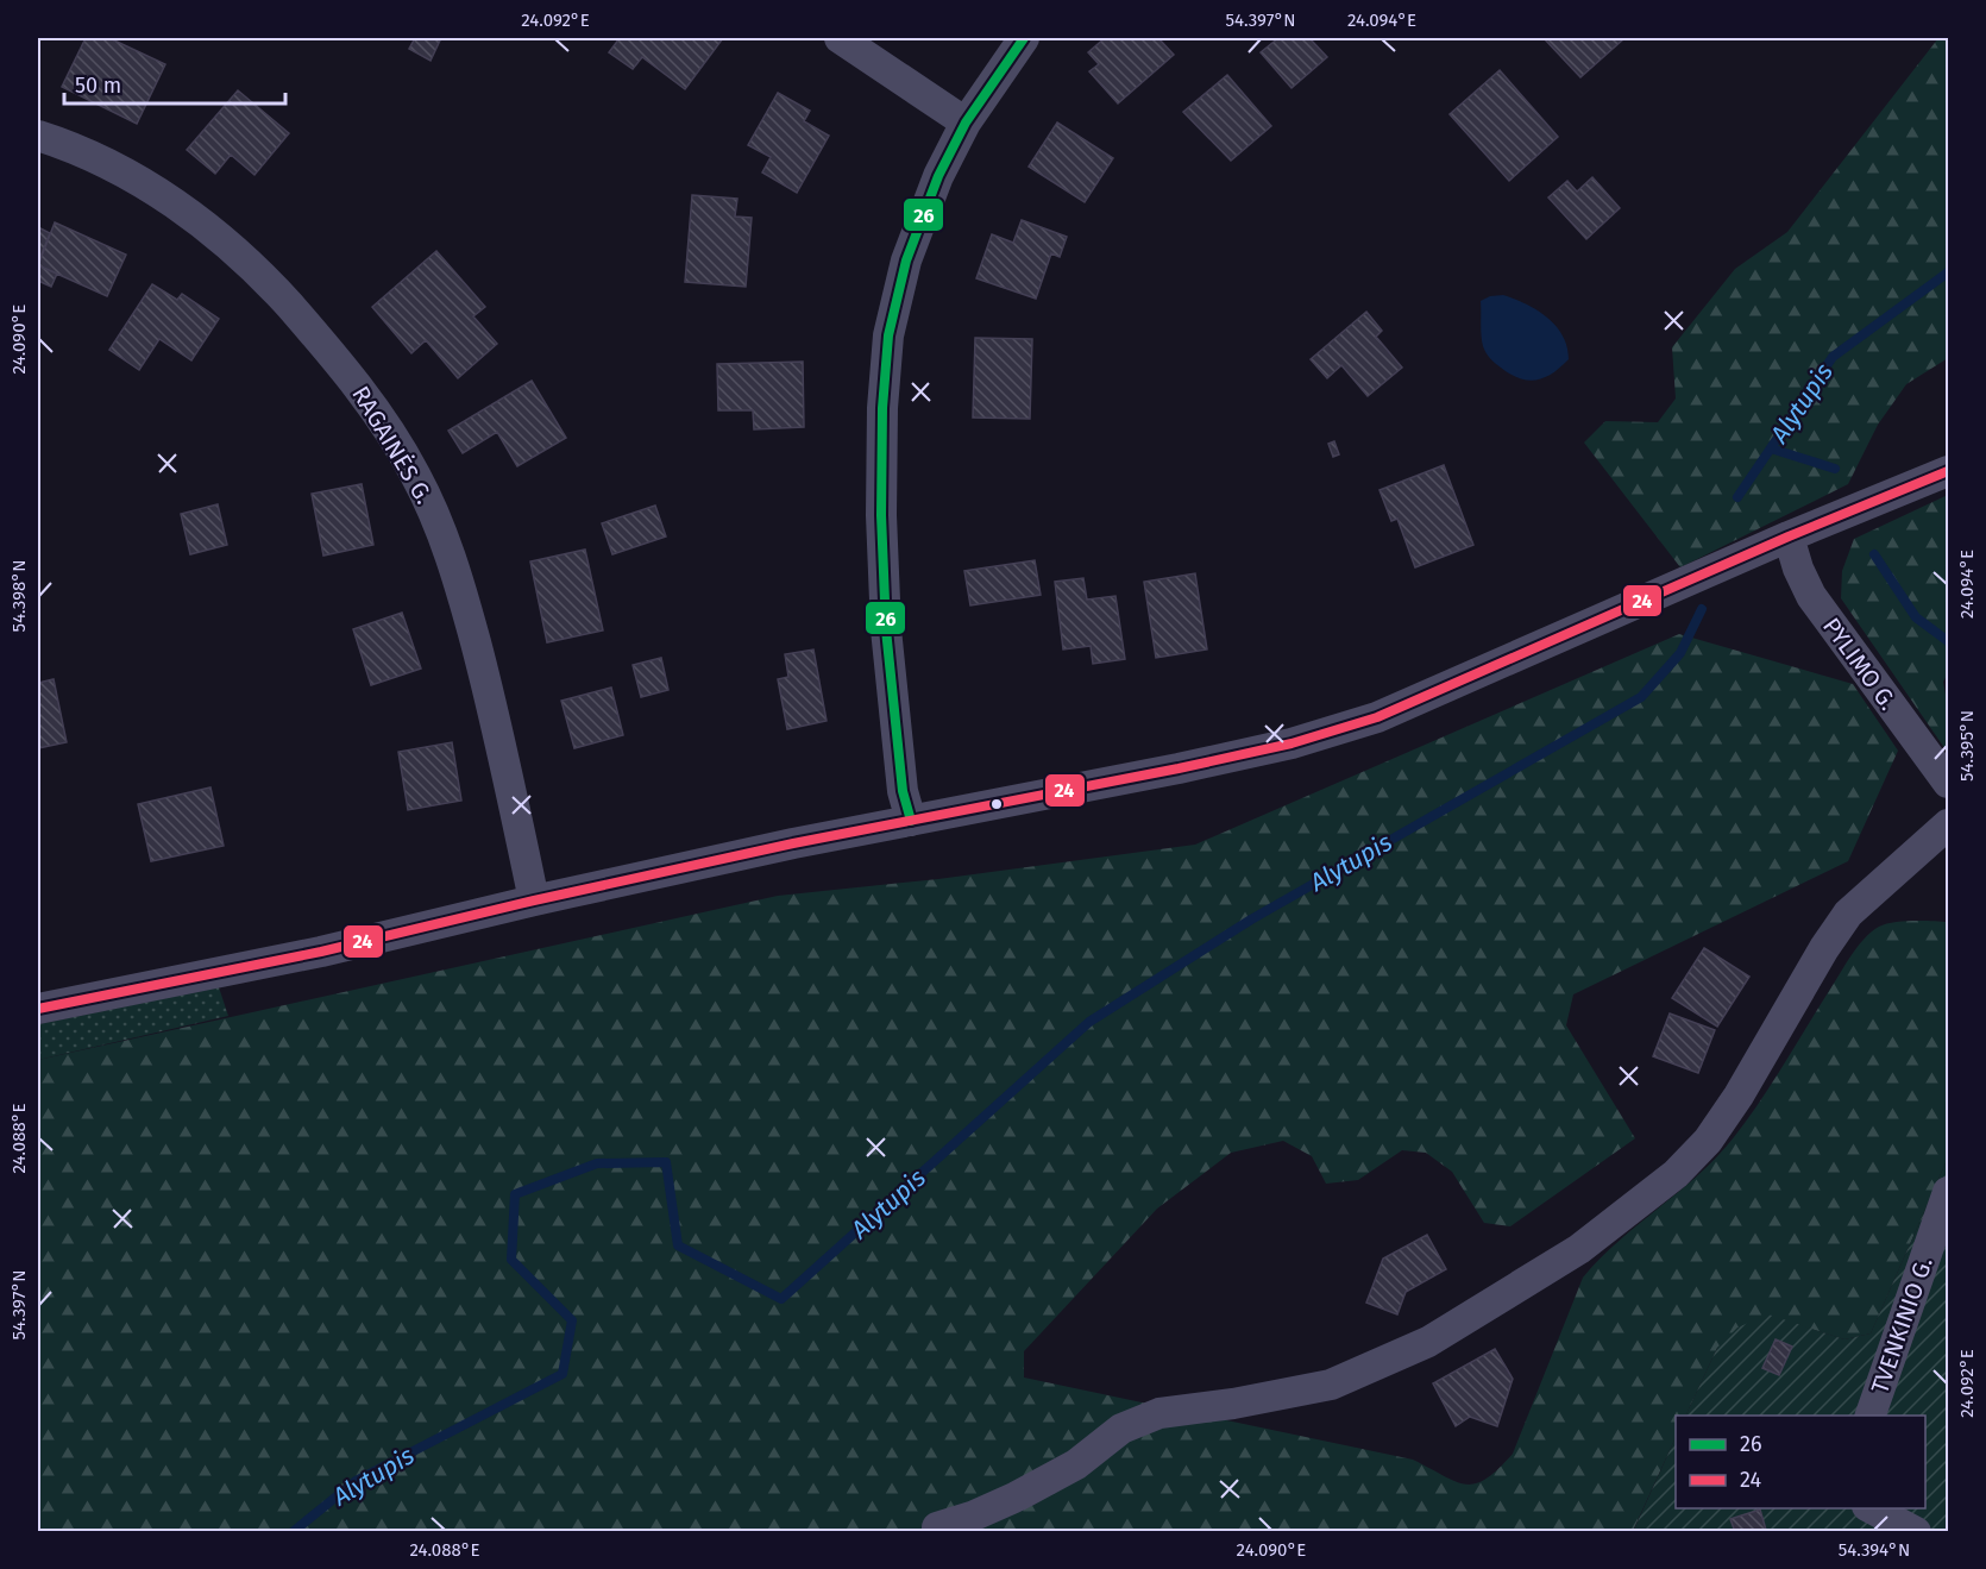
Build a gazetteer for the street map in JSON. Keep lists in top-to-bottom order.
{
  "streets": {
    "street": ["RAGAINĖS G.", "PYLIMO G.", "TVENKINIO G."]
  },
  "water": ["Alytupis"],
  "lines": ["transit line 26", "transit line 24"],
  "legend": ["26", "24"],
  "scale_bar": "50 m",
  "coordinates": [
    "24.092°E",
    "54.397°N",
    "24.094°E",
    "24.090°E",
    "54.398°N",
    "54.395°N",
    "24.088°E",
    "54.394°N"
  ]
}
